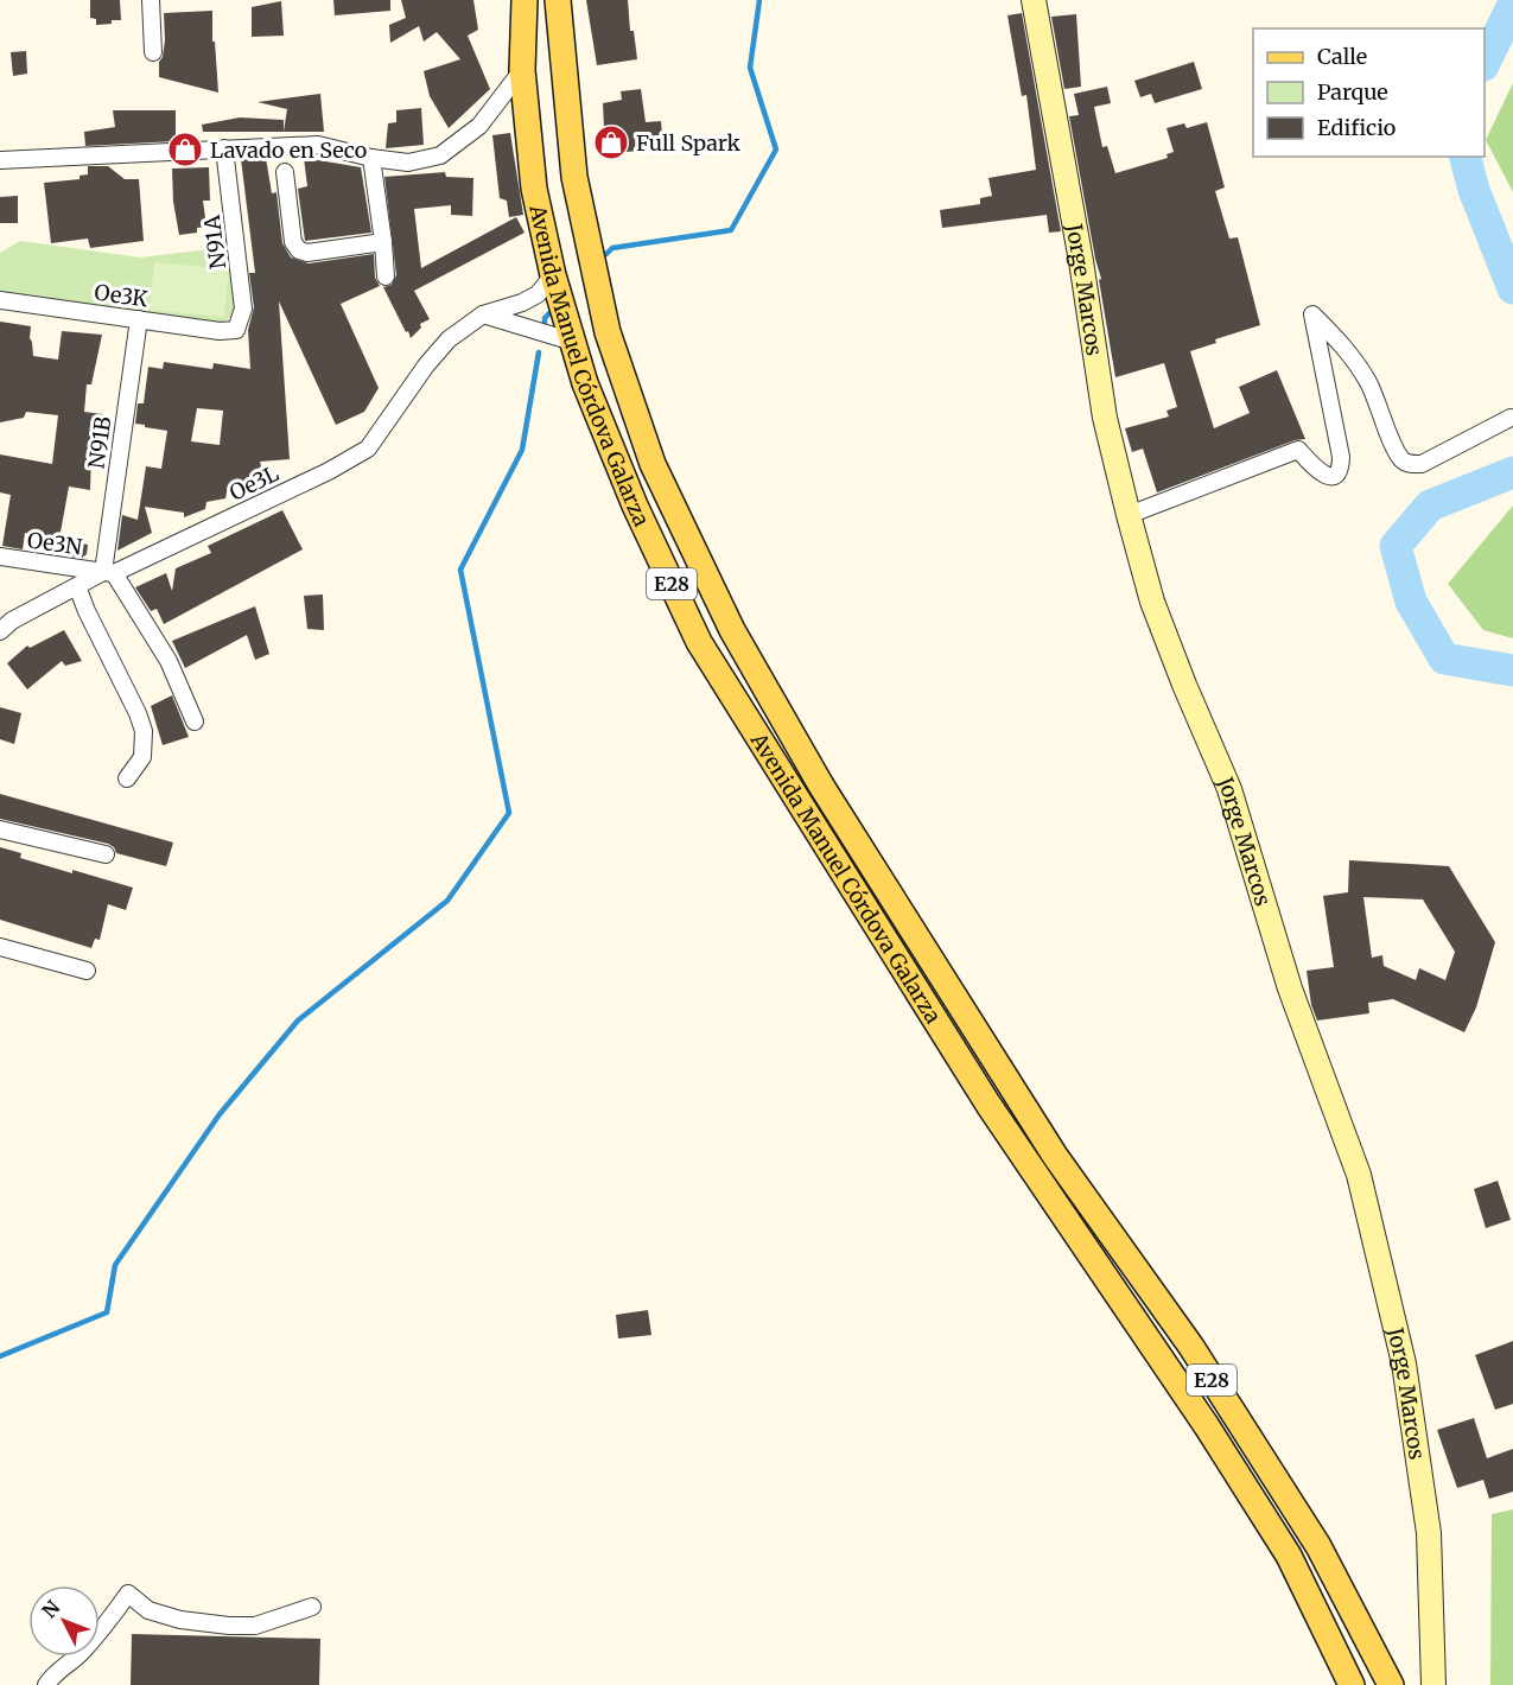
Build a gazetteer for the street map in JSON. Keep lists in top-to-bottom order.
{
  "streets": {
    "main road": ["Jorge Marcos", "Avenida Manuel Córdova Galarza", "E28"],
    "street": [
      "N91A",
      "Oe3K",
      "N91B",
      "Oe3L",
      "Oe3N"
    ]
  },
  "crossings": [
    ["N91A", "Oe3K"],
    ["Oe3K", "N91B"],
    ["Avenida Manuel Córdova Galarza", "Oe3L"],
    ["N91B", "Oe3L"],
    ["N91B", "Oe3N"],
    ["Oe3L", "Oe3N"]
  ],
  "places": {
    "shop": ["Full Spark", "Lavado en Seco"]
  },
  "legend": ["Calle", "Parque", "Edificio"],
  "north": "top left"
}
